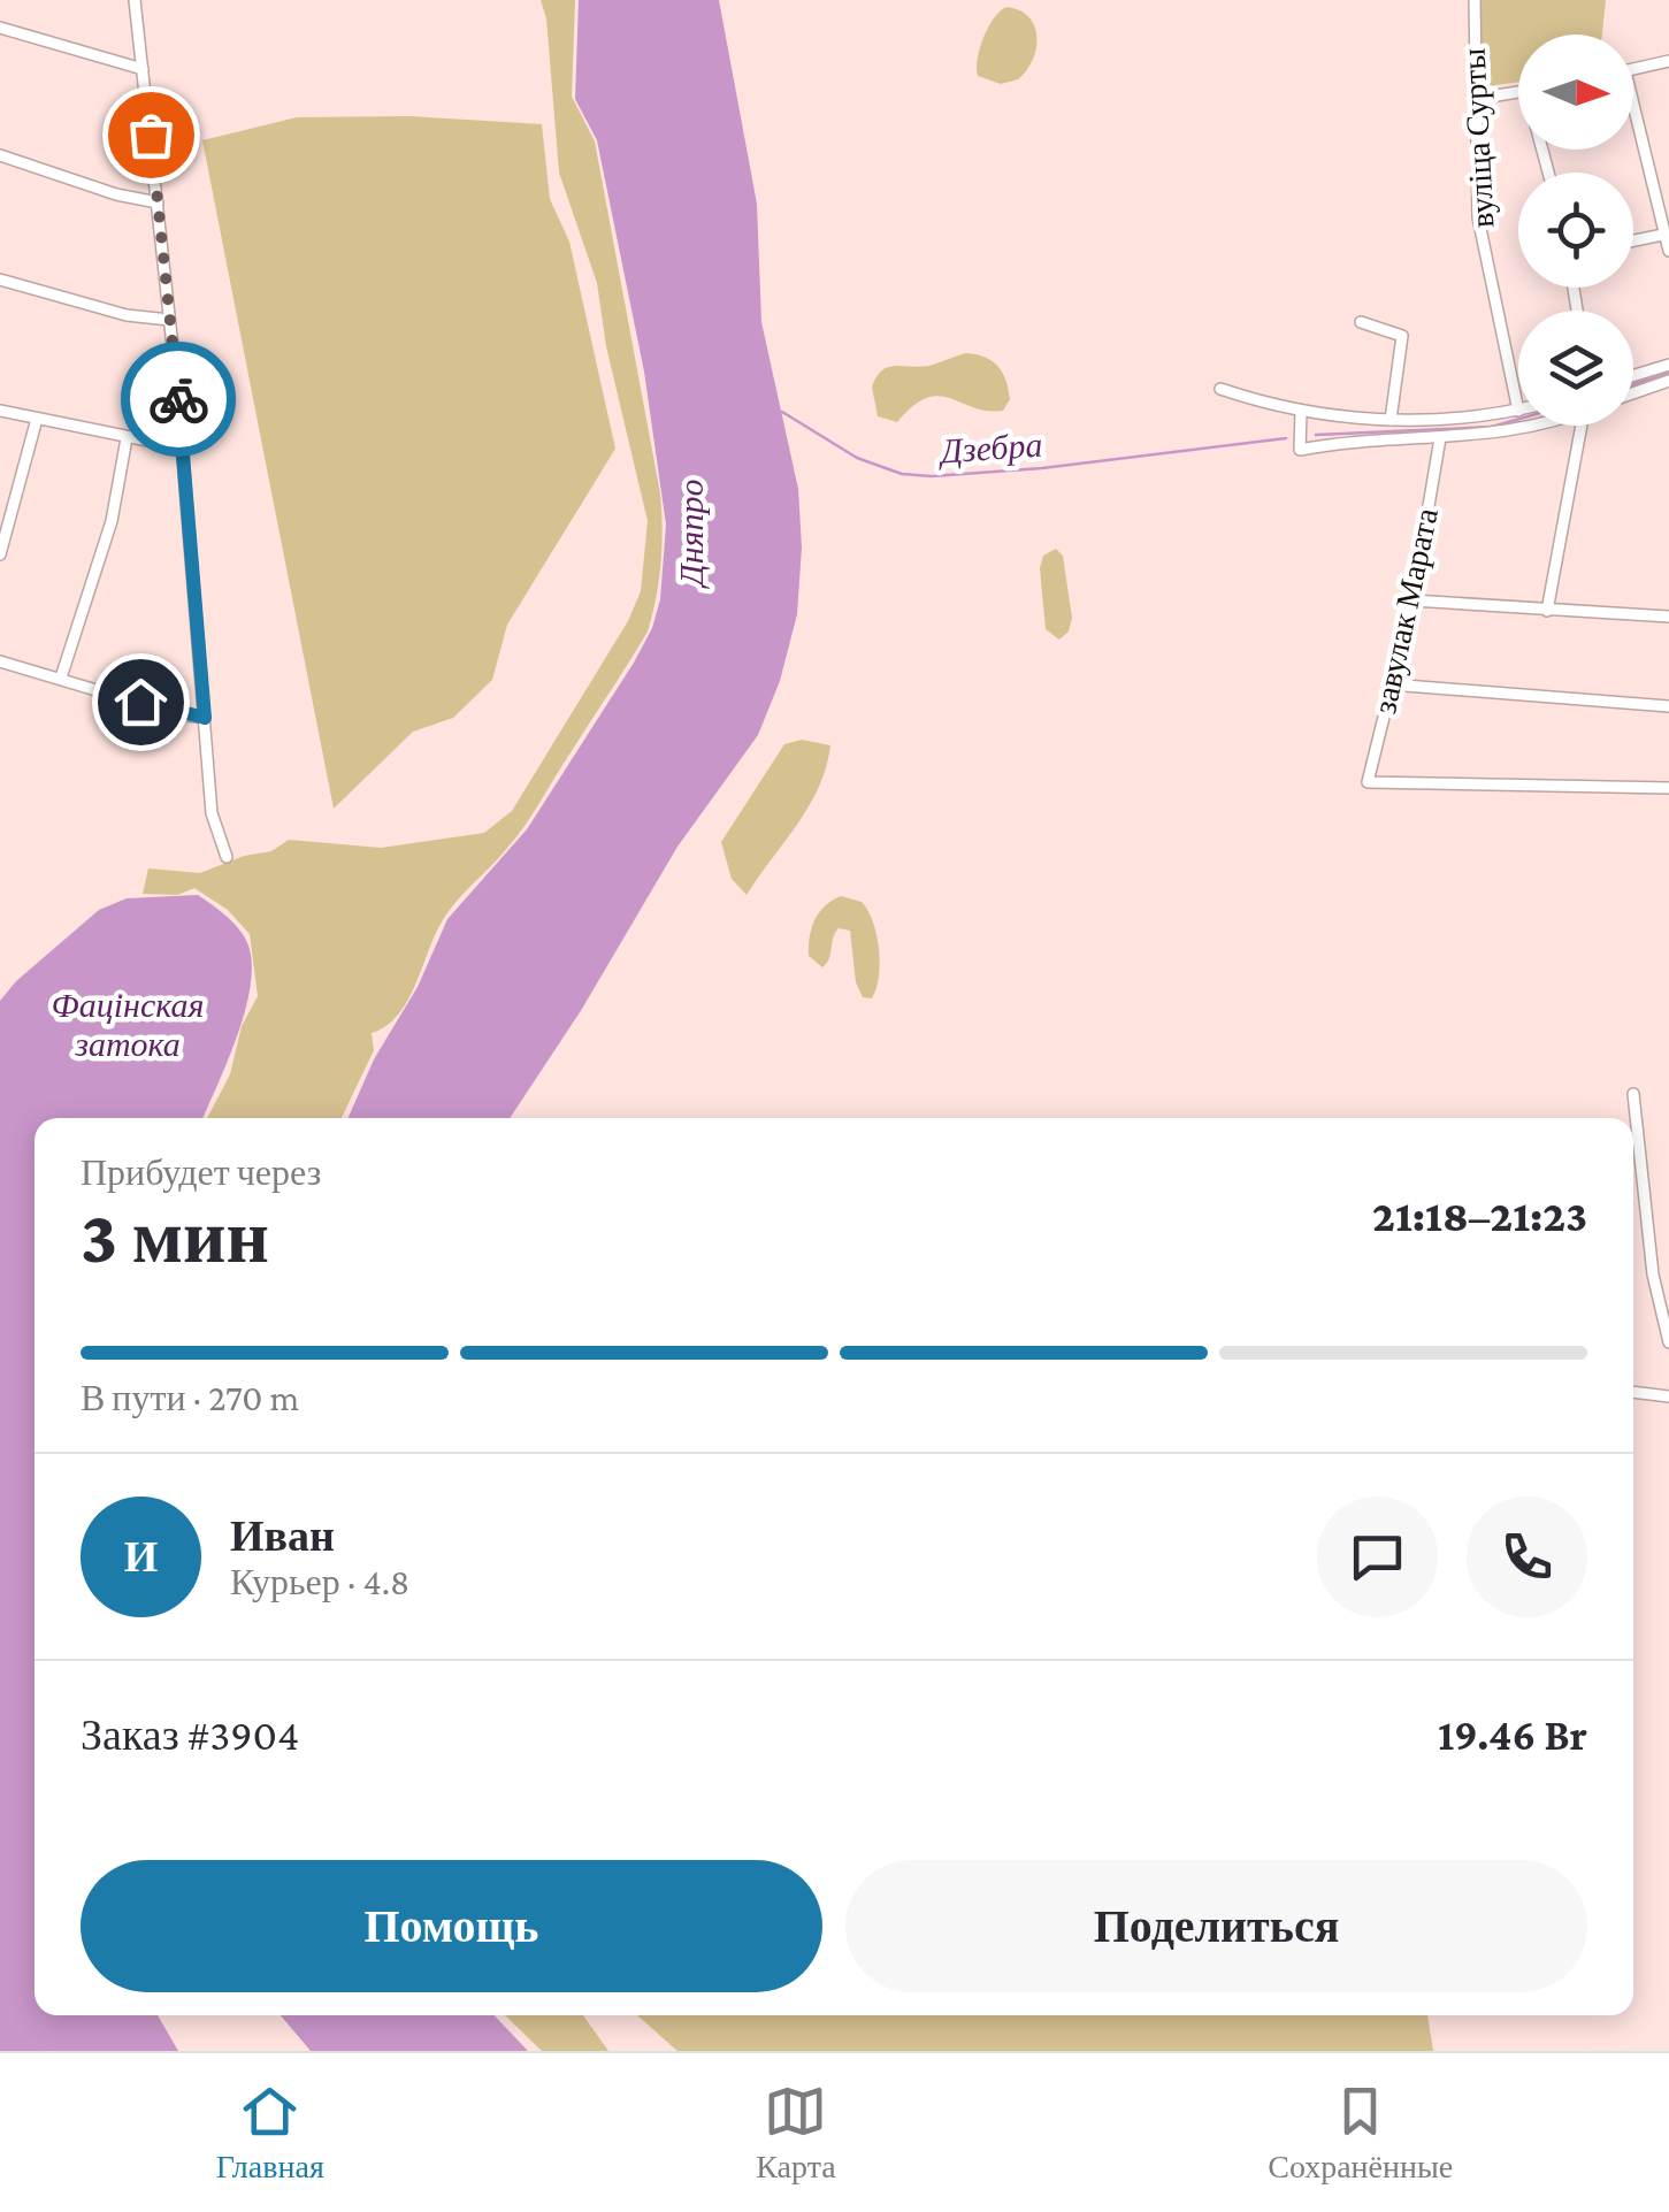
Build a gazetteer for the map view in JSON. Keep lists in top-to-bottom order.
{
  "streets": {
    "street": ["вуліца Сурты", "завулак Марата"]
  },
  "water": ["Дзебра", "Дняпро", "Фацінская затока"],
  "north": "right",
  "page": {
    "heading": ["3 мин", "Прибудет через", "21:18–21:23"],
    "panel": [
      "Иван",
      "Курьер · 4.8",
      "Заказ #3904",
      "19.46 Br"
    ],
    "bar": "В пути · 270 m",
    "round": "И",
    "buttons": ["Помощь", "Поделиться"],
    "tabs": ["Главная", "Карта", "Сохранённые"]
  }
}
